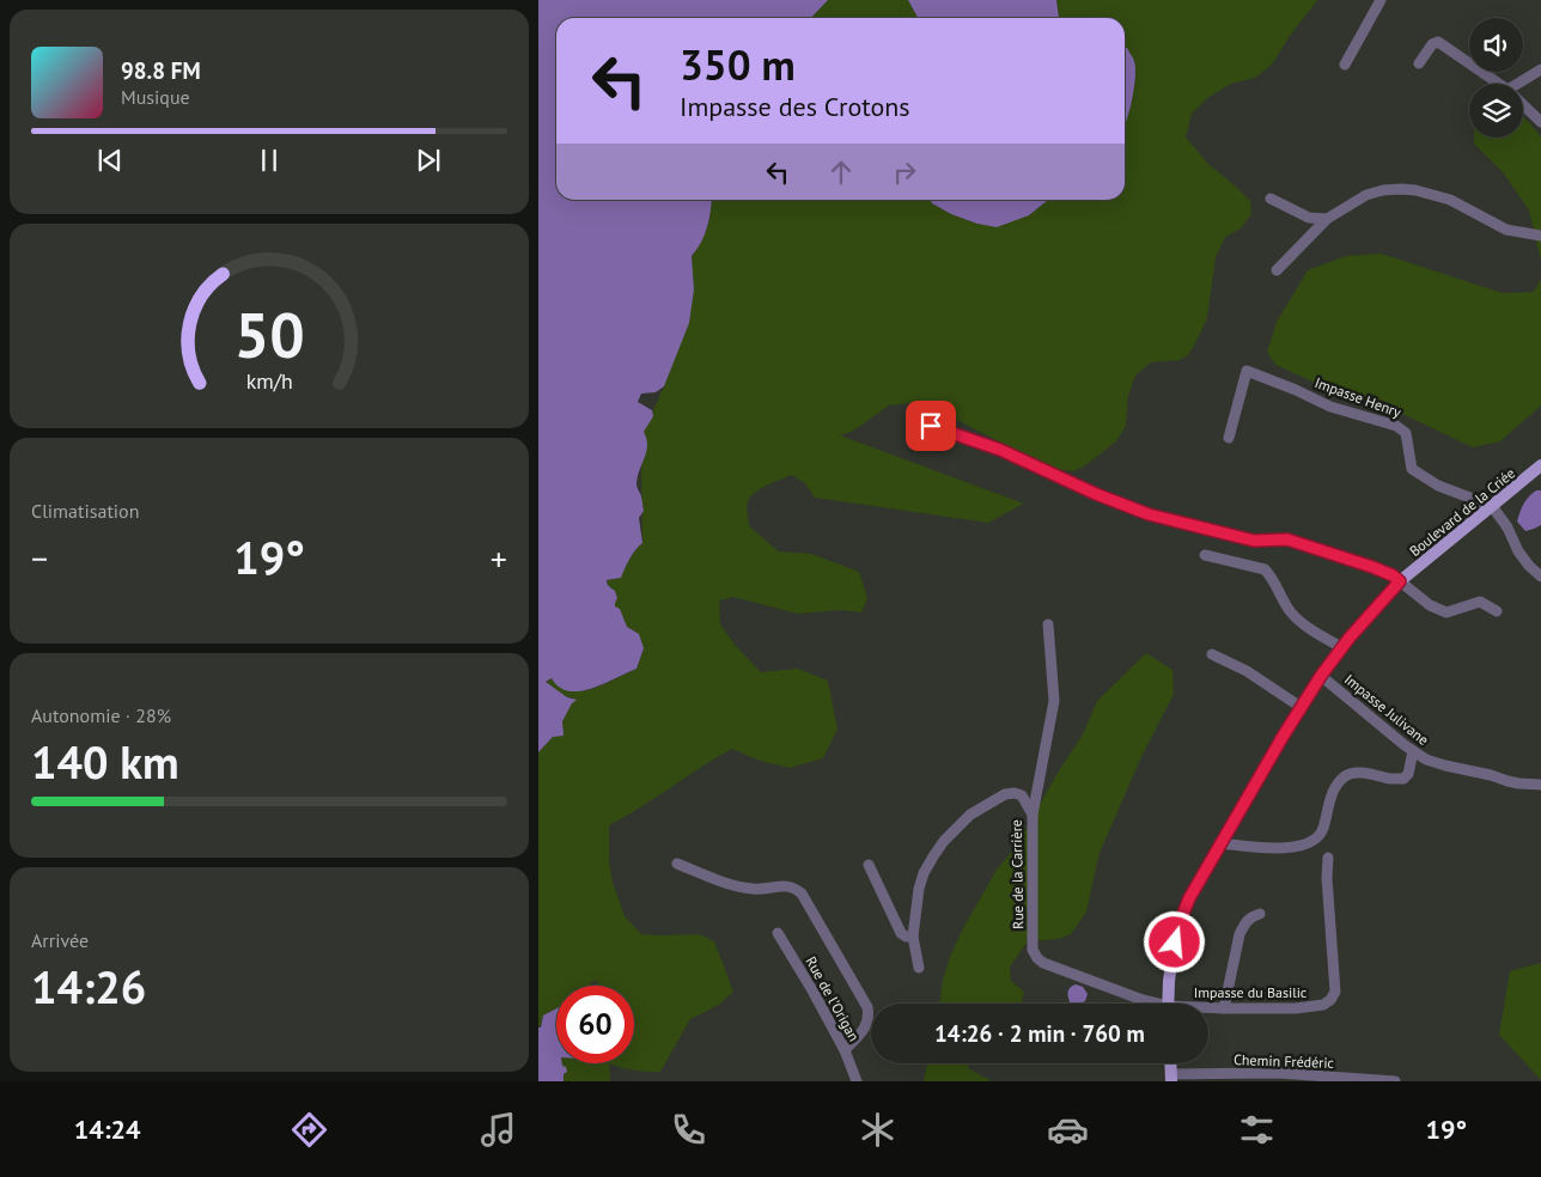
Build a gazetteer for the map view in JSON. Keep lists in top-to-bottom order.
{
  "streets": {
    "main road": ["Boulevard de la Criée"],
    "street": [
      "Impasse Henry",
      "Impasse Julivane",
      "Rue de la Carrière",
      "Impasse du Basilic",
      "Rue de l'Origan",
      "Chemin Frédéric"
    ]
  },
  "crossings": [
    ["Impasse Henry", "Boulevard de la Criée"],
    ["Boulevard de la Criée", "Impasse Julivane"]
  ],
  "page": {
    "turn": ["350 m", "Impasse des Crotons"],
    "song": ["98.8 FM", "Musique"],
    "tile": [
      "Climatisation",
      ["Autonomie · 28%", "140 km"],
      ["Arrivée", "14:26"]
    ],
    "heat": ["−", "19°", "+"],
    "limit": "60",
    "trip": "14:26 · 2 min · 760 m",
    "tabs": ["14:24", "19°"],
    "gauge": ["50", "km/h"]
  }
}
